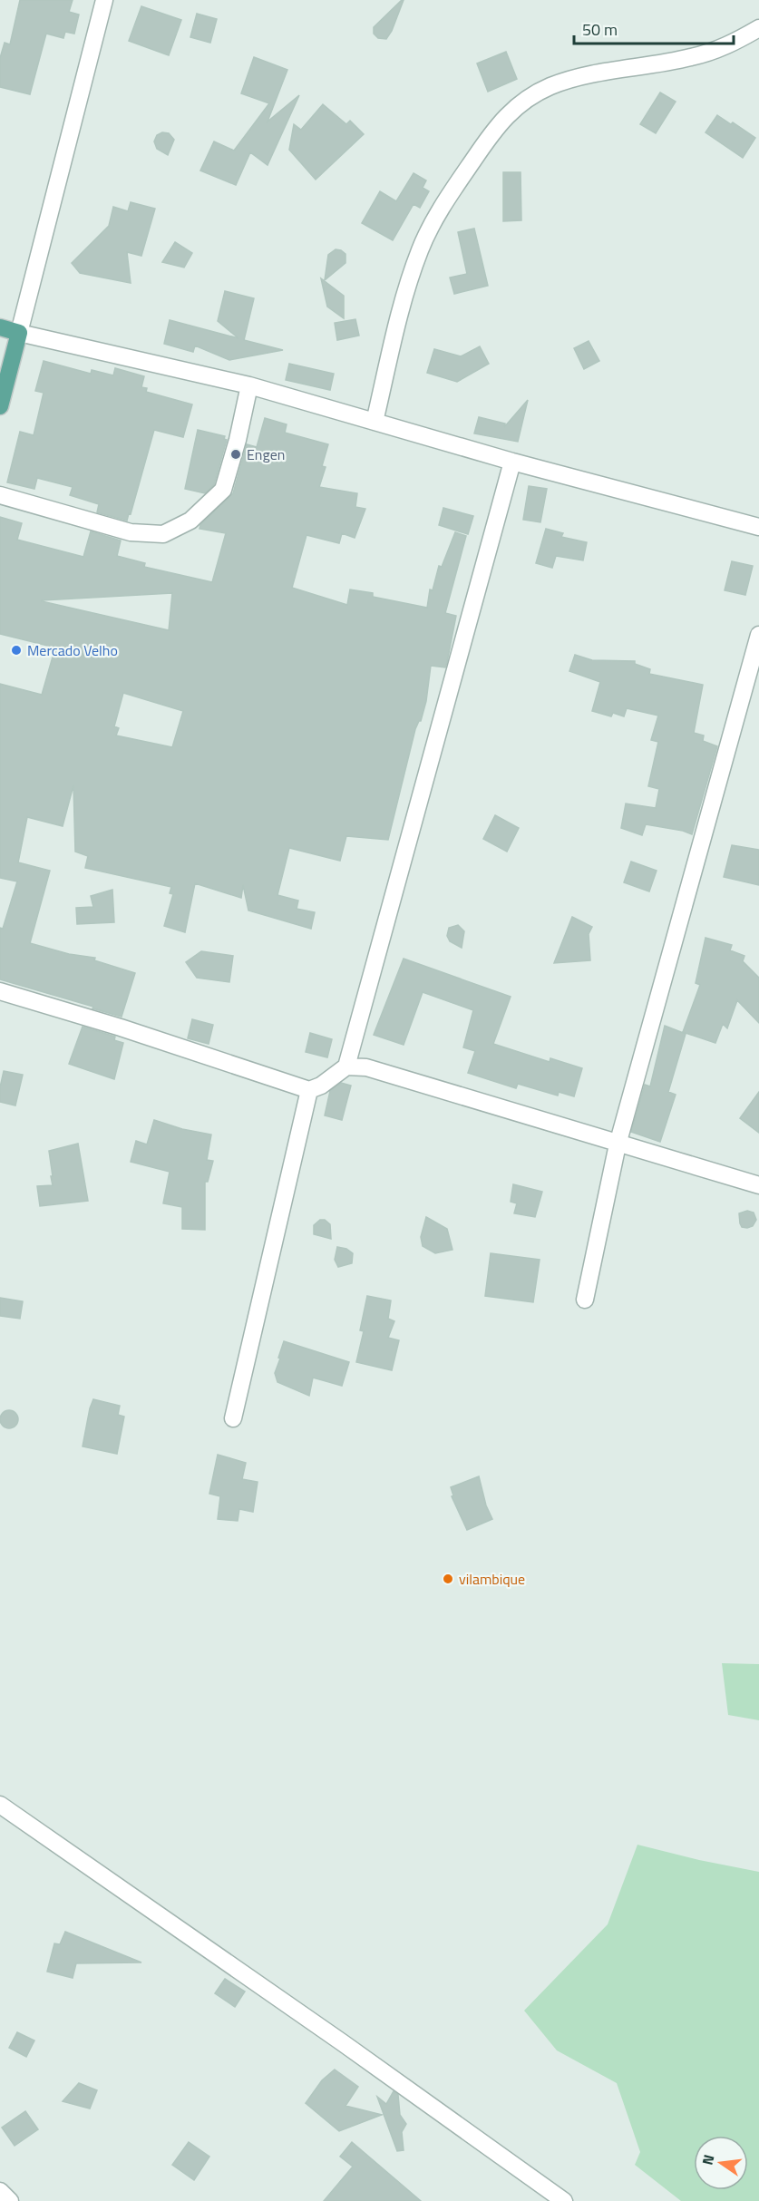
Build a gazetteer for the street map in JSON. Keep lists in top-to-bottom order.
{
  "places": ["Engen", "Mercado Velho", "vilambique"],
  "scale_bar": "50 m",
  "north": "left"
}
